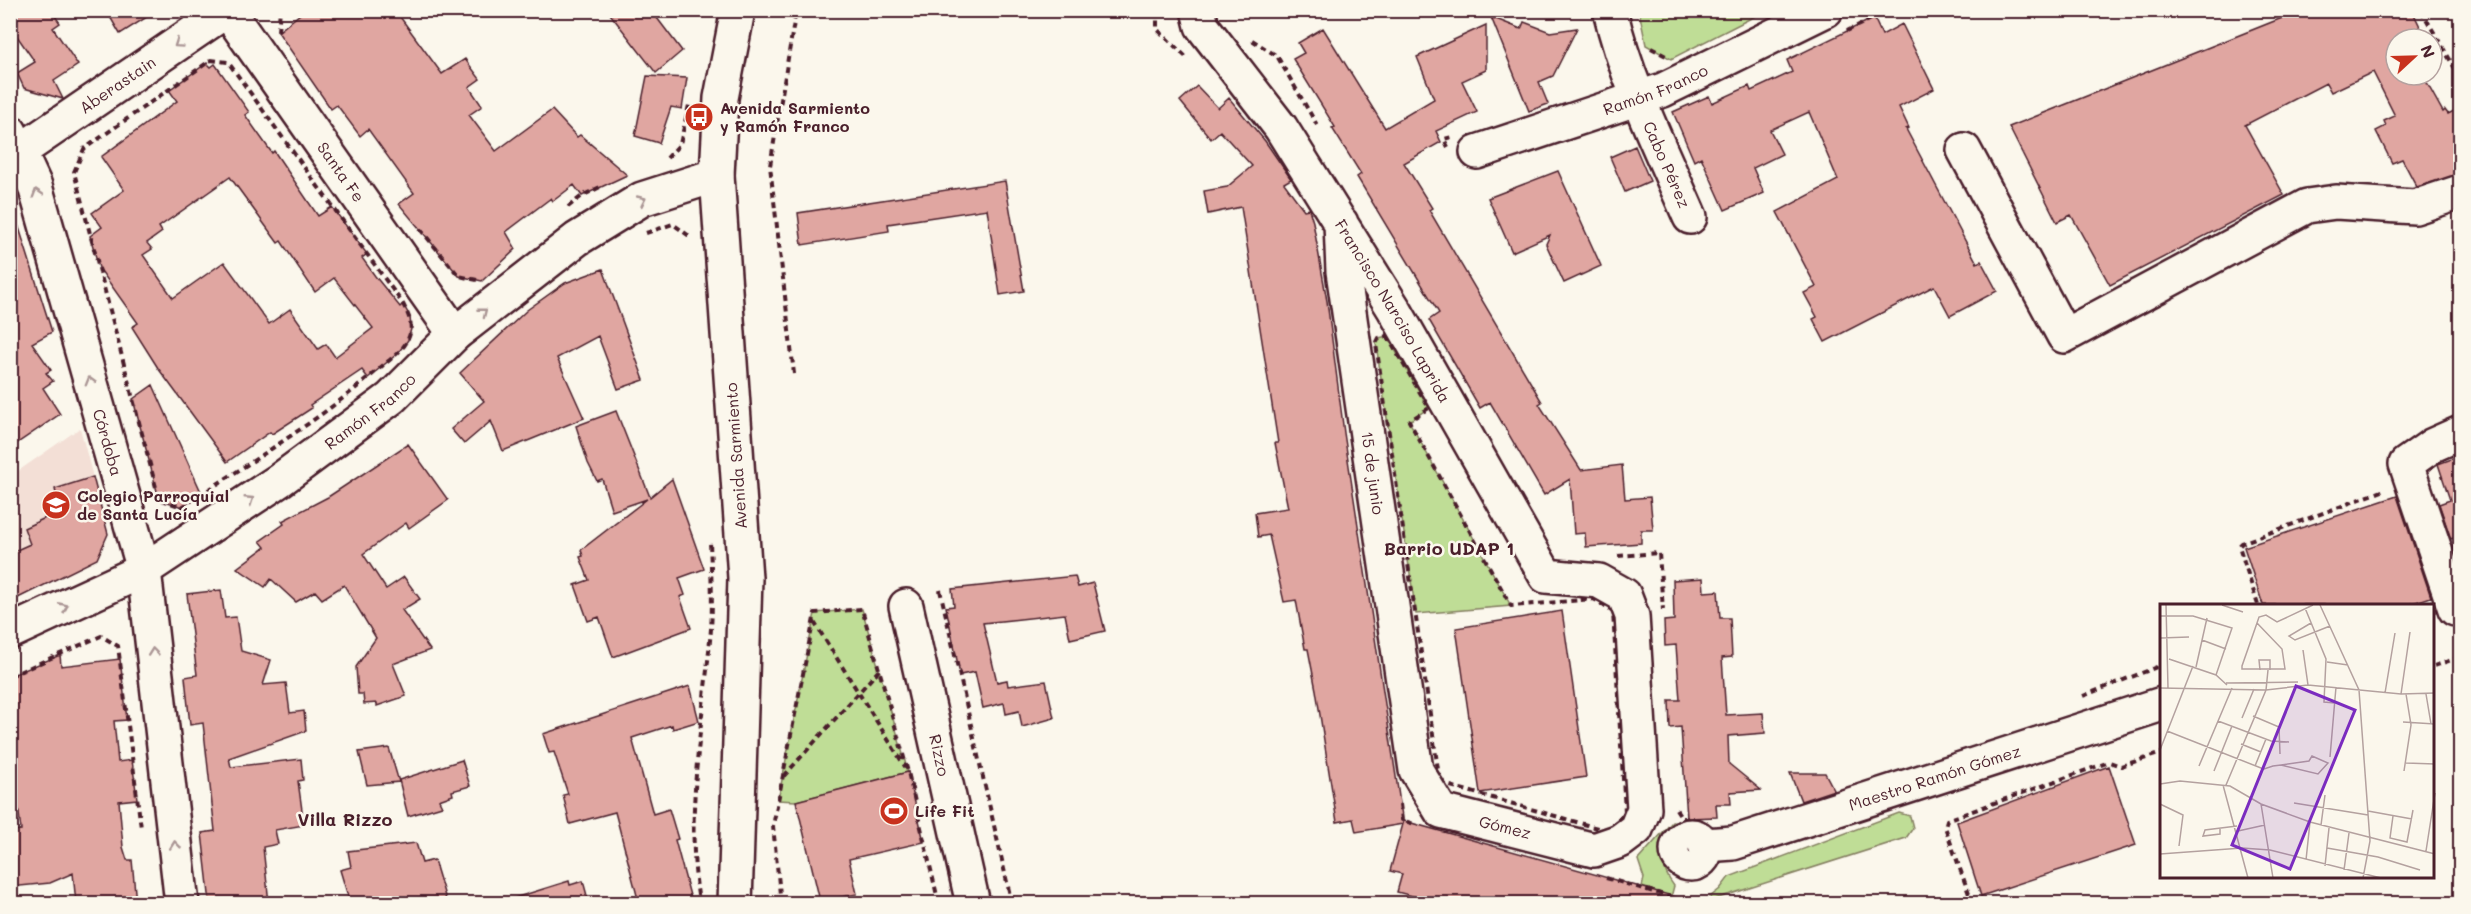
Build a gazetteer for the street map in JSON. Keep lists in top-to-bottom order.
{
  "streets": {
    "street": [
      "Aberastain",
      "Ramón Franco",
      "Cabo Pérez",
      "Santa Fe",
      "Francisco Narciso Laprida",
      "Córdoba",
      "Avenida Sarmiento",
      "15 de junio",
      "Rizzo",
      "Maestro Ramón Gómez",
      "Gómez"
    ]
  },
  "crossings": [
    ["Aberastain", "Santa Fe"],
    ["Aberastain", "Córdoba"],
    ["Ramón Franco", "Cabo Pérez"],
    ["Ramón Franco", "Santa Fe"],
    ["Ramón Franco", "Córdoba"],
    ["Ramón Franco", "Avenida Sarmiento"],
    ["Francisco Narciso Laprida", "15 de junio"],
    ["Francisco Narciso Laprida", "Gómez"],
    ["15 de junio", "Gómez"]
  ],
  "one_way": ["Aberastain", "Ramón Franco", "Córdoba"],
  "districts": ["Barrio UDAP 1", "Villa Rizzo"],
  "places": {
    "bus stop": ["Avenida Sarmiento y Ramón Franco"],
    "school or university": ["Colegio Parroquial de Santa Lucía"],
    "sports": ["Life Fit"]
  },
  "north": "right"
}
